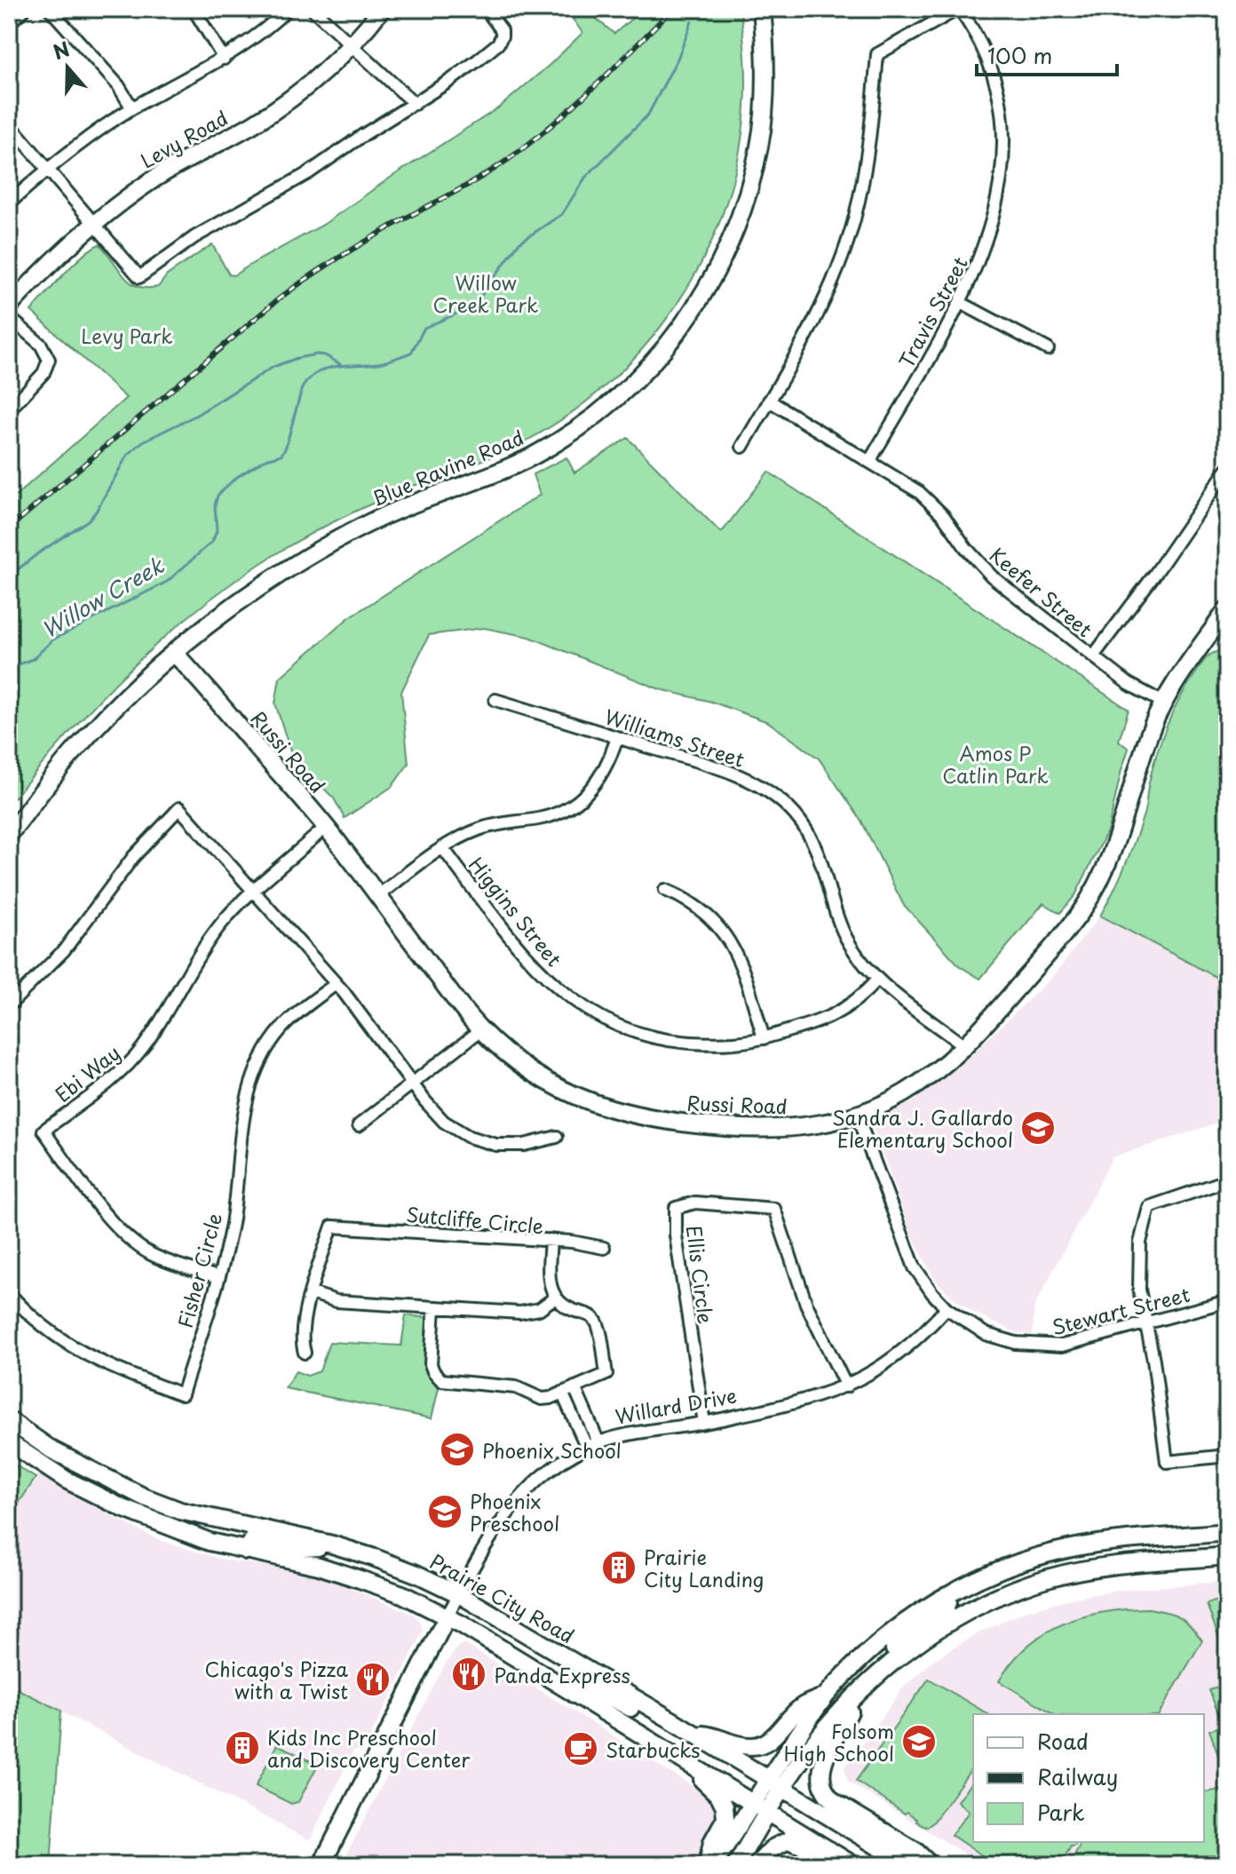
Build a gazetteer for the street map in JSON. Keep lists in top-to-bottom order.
{
  "streets": {
    "main road": [
      "Levy Road",
      "Blue Ravine Road",
      "Russi Road",
      "Willard Drive",
      "Prairie City Road"
    ],
    "street": [
      "Travis Street",
      "Keefer Street",
      "Williams Street",
      "Higgins Street",
      "Ebi Way",
      "Sutcliffe Circle",
      "Fisher Circle",
      "Ellis Circle",
      "Stewart Street"
    ]
  },
  "crossings": [
    ["Travis Street", "Keefer Street"],
    ["Blue Ravine Road", "Russi Road"],
    ["Keefer Street", "Russi Road"],
    ["Williams Street", "Russi Road"],
    ["Williams Street", "Higgins Street"],
    ["Russi Road", "Ebi Way"],
    ["Russi Road", "Stewart Street"],
    ["Ebi Way", "Fisher Circle"],
    ["Ellis Circle", "Willard Drive"],
    ["Stewart Street", "Willard Drive"],
    ["Willard Drive", "Prairie City Road"]
  ],
  "water": ["Willow Creek"],
  "parks": ["Willow Creek Park", "Levy Park", "Amos P Catlin Park"],
  "places": {
    "school or university": [
      "Sandra J. Gallardo Elementary School",
      "Phoenix School",
      "Phoenix Preschool",
      "Folsom High School"
    ],
    "building": ["Prairie City Landing", "Kids Inc Preschool and Discovery Center"],
    "restaurant": ["Panda Express", "Chicago's Pizza with a Twist"],
    "cafe": ["Starbucks"]
  },
  "legend": ["Road", "Railway", "Park"],
  "scale_bar": "100 m",
  "north": "top"
}
